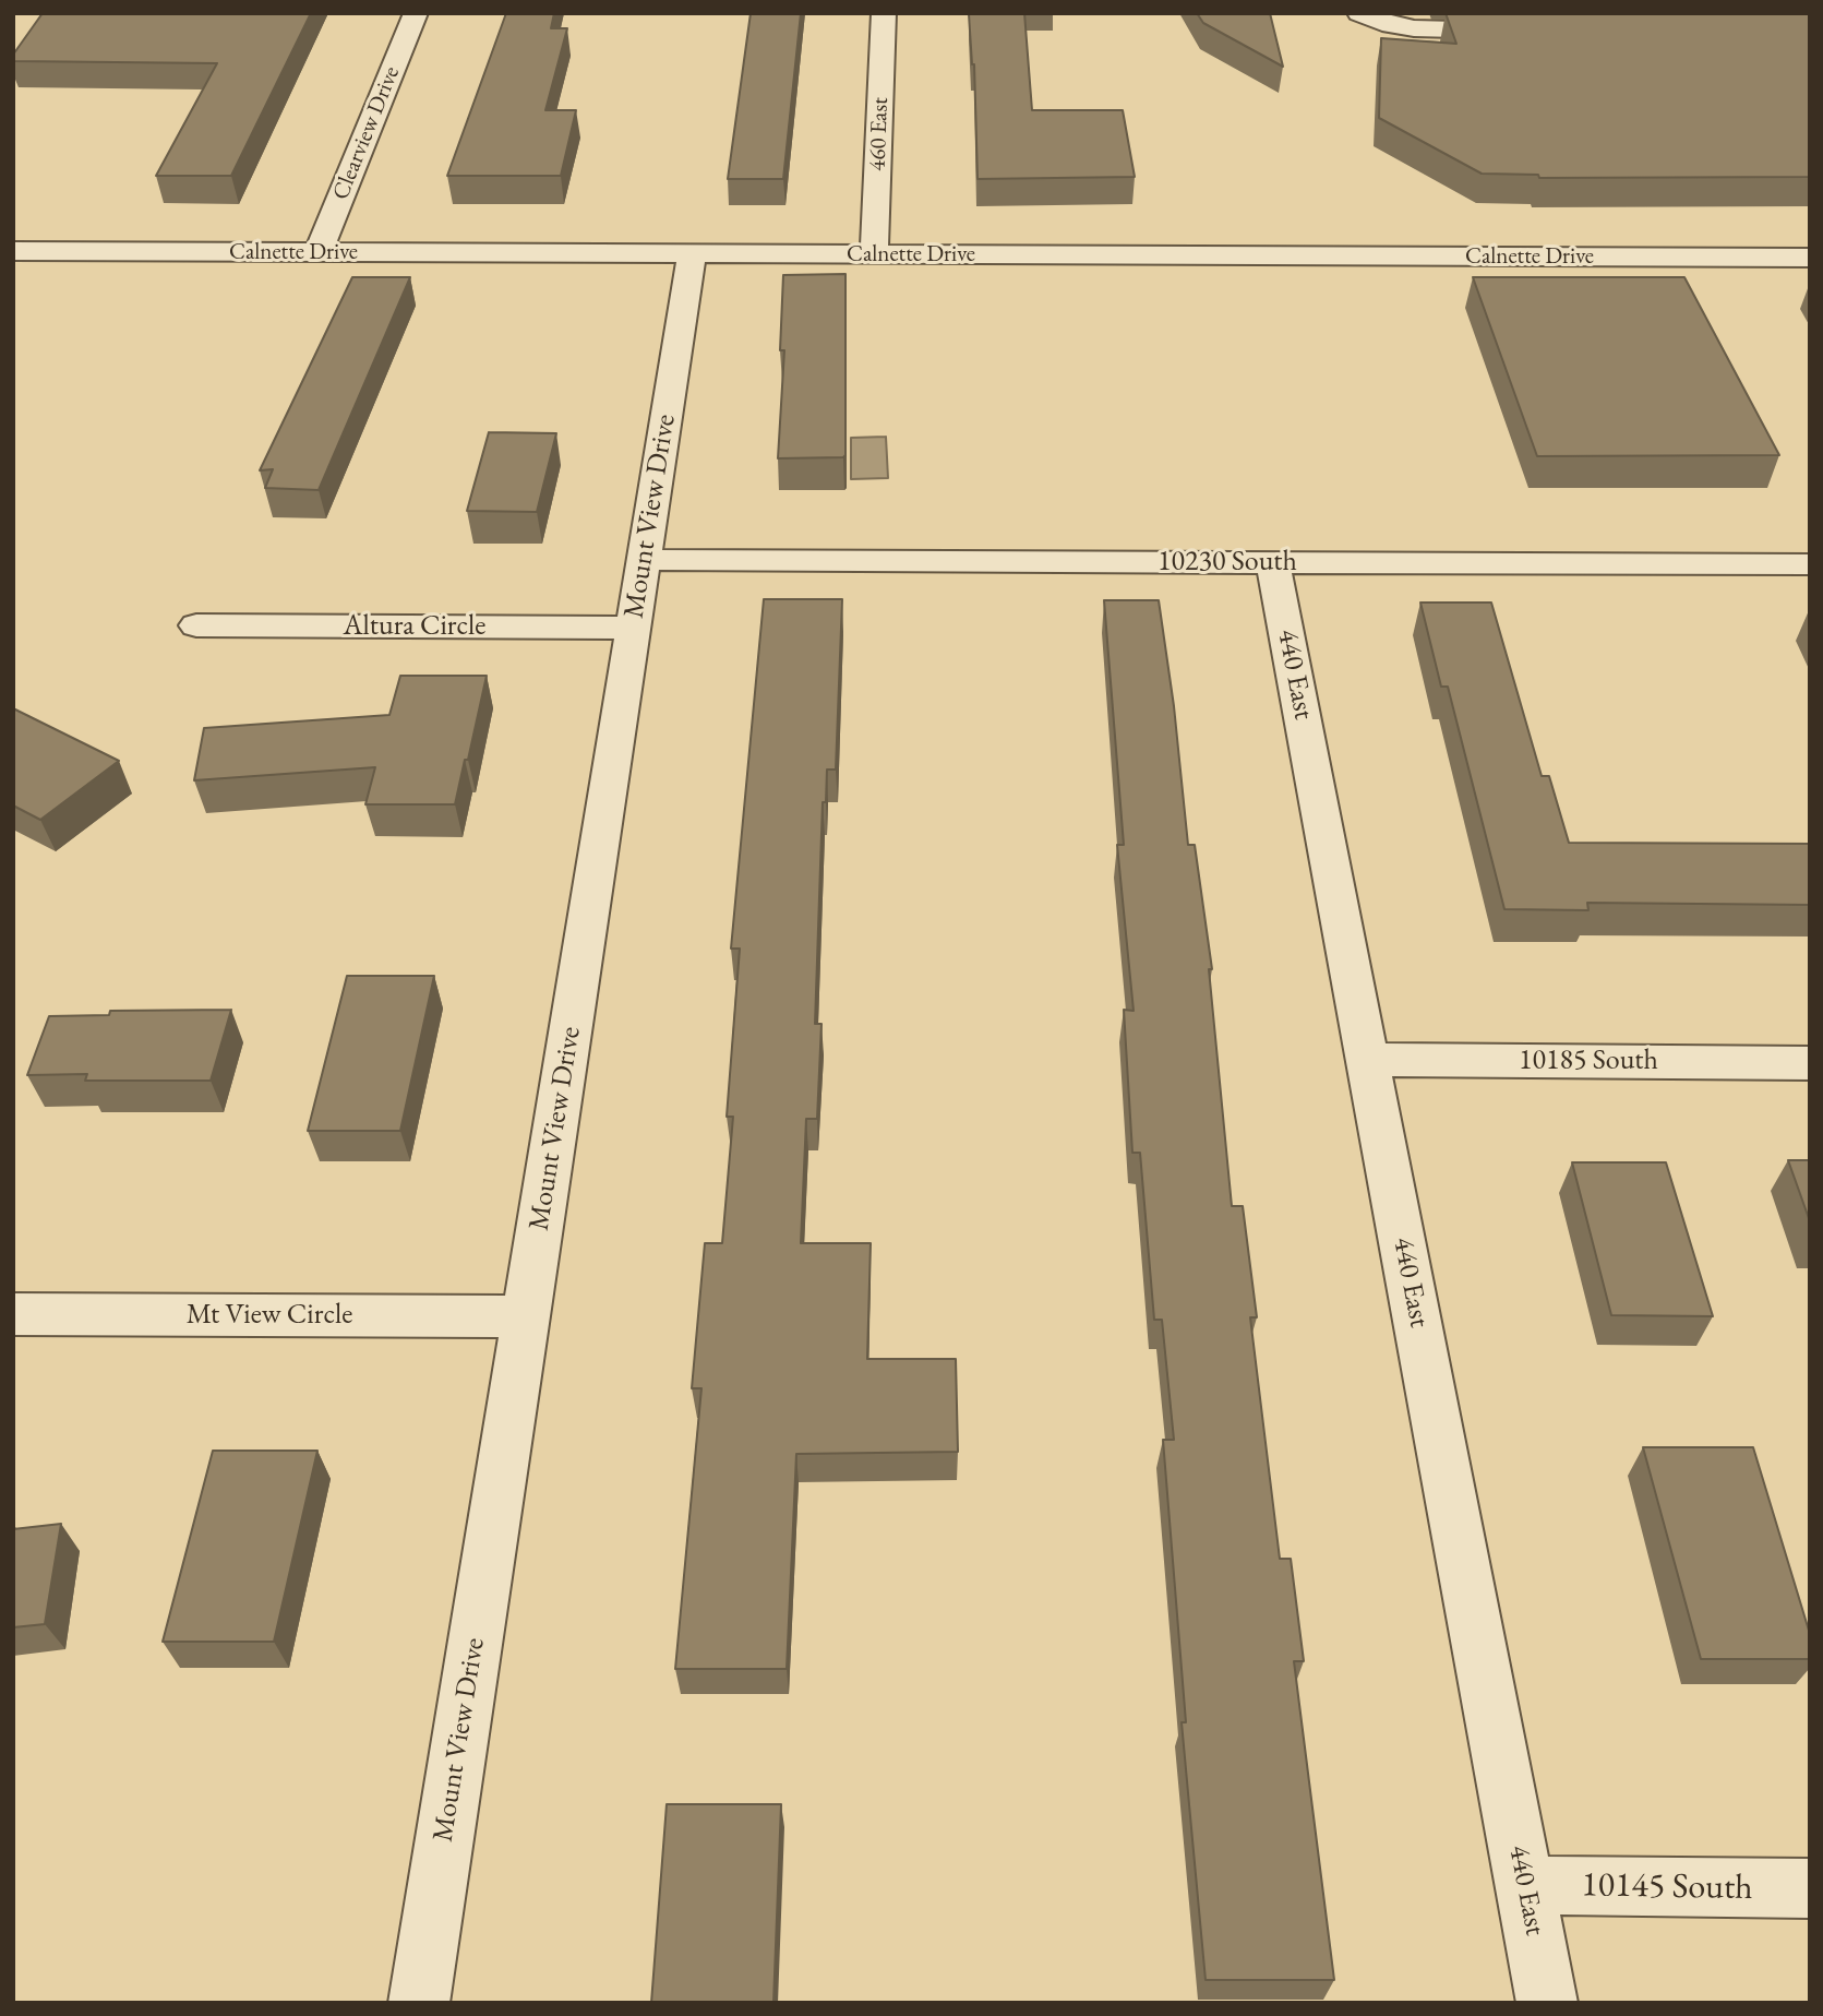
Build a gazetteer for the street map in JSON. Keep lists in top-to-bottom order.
{
  "streets": {
    "street": [
      "Clearview Drive",
      "460 East",
      "Calnette Drive",
      "Mount View Drive",
      "10230 South",
      "Altura Circle",
      "440 East",
      "10185 South",
      "Mt View Circle",
      "10145 South"
    ]
  },
  "crossings": [
    ["Clearview Drive", "Calnette Drive"],
    ["460 East", "Calnette Drive"],
    ["Calnette Drive", "Mount View Drive"],
    ["Mount View Drive", "10230 South"],
    ["Mount View Drive", "Altura Circle"],
    ["Mount View Drive", "Mt View Circle"],
    ["10230 South", "440 East"],
    ["440 East", "10185 South"],
    ["440 East", "10145 South"]
  ]
}
